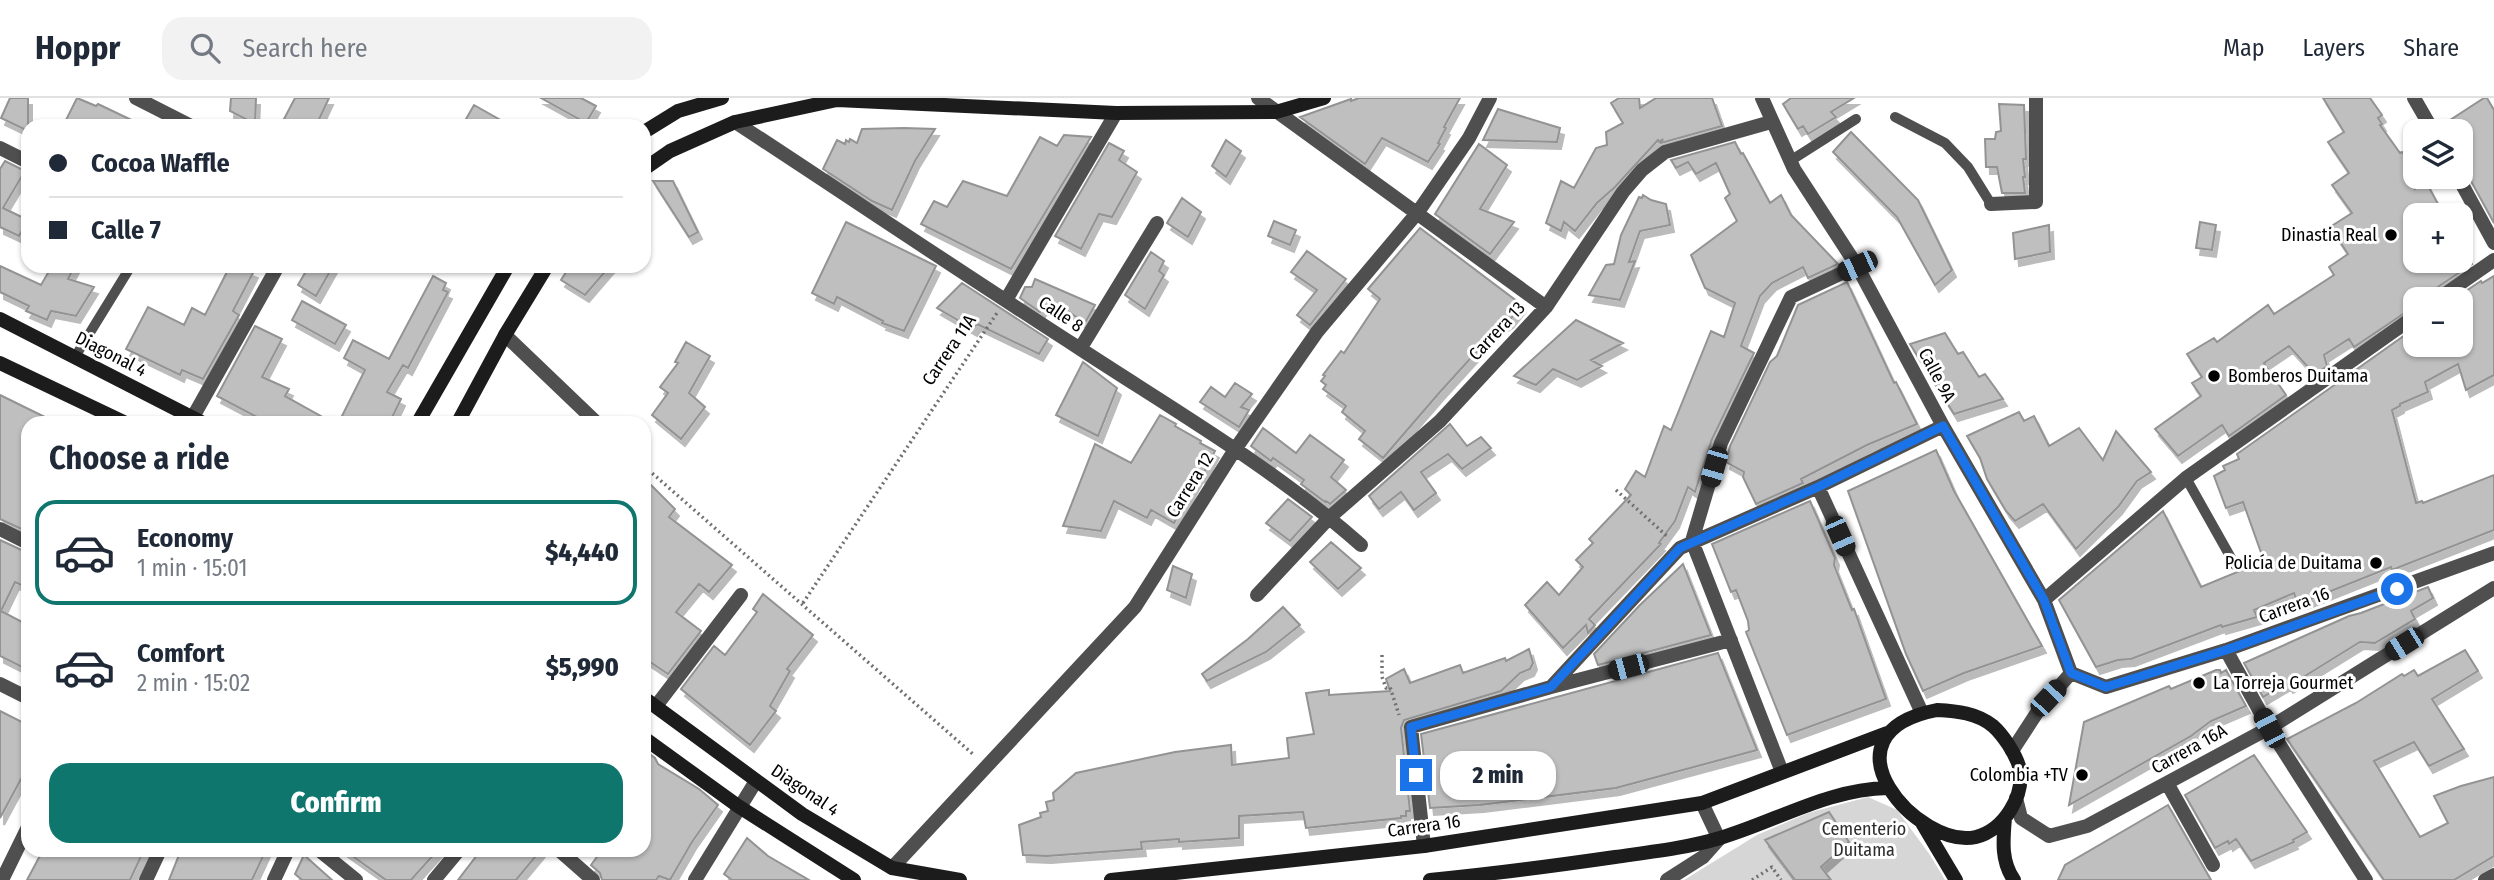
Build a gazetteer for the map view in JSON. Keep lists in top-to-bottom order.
{
  "streets": {
    "main road": ["Diagonal 4", "Carrera 16"],
    "street": [
      "Calle 8",
      "Carrera 13",
      "Calle 9A",
      "Carrera 12",
      "Carrera 16A"
    ],
    "path": ["Carrera 11A"]
  },
  "crossings": [
    ["Calle 8", "Carrera 13"],
    ["Calle 8", "Carrera 11A"],
    ["Calle 8", "Carrera 12"],
    ["Carrera 13", "Calle 9A"],
    ["Diagonal 4", "Carrera 12"],
    ["Calle 9A", "Carrera 16"],
    ["Carrera 16", "Carrera 16A"]
  ],
  "parks": ["Cementerio Duitama"],
  "places": [
    "Dinastia Real",
    "Bomberos Duitama",
    "Policía de Duitama",
    "La Torreja Gourmet",
    "Colombia +TV"
  ],
  "page": {
    "header": "Hoppr",
    "search": "Search here",
    "nav": ["Map", "Layers", "Share"],
    "map_buttons": ["+", "−"],
    "banner": ["Cocoa Waffle", "Calle 7"],
    "heading": "Choose a ride",
    "list": [
      {
        "name": "Economy",
        "note": "1 min · 15:01",
        "value": "$4,440"
      },
      {
        "name": "Comfort",
        "note": "2 min · 15:02",
        "value": "$5,990"
      }
    ],
    "buttons": "Confirm",
    "bubble": "2 min"
  }
}
